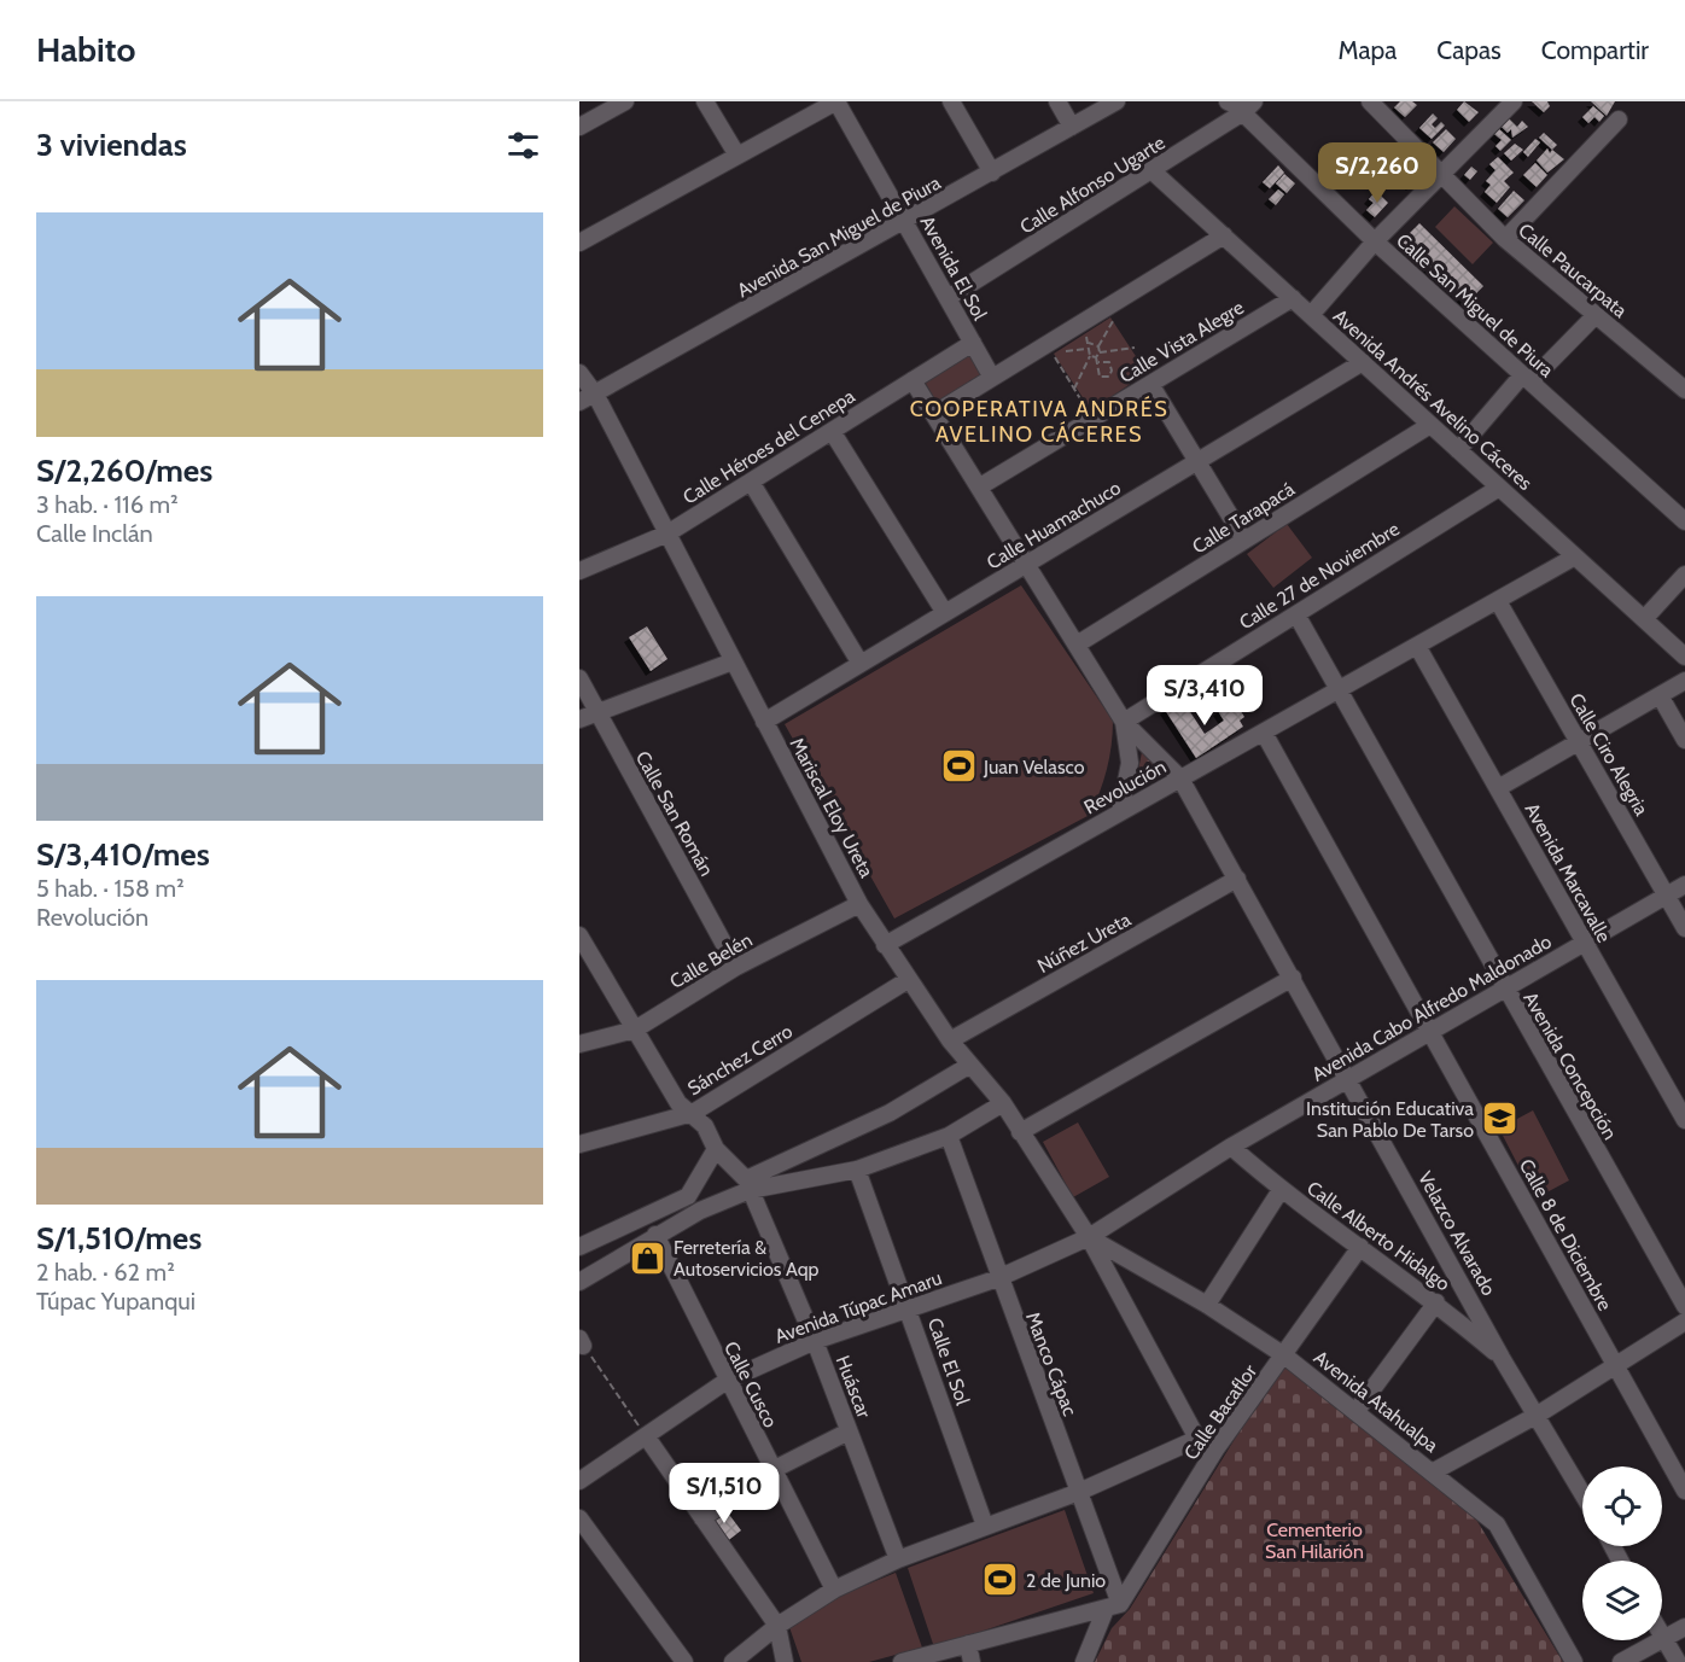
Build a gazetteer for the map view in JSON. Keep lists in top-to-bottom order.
{
  "streets": {
    "street": [
      "Calle Alfonso Ugarte",
      "Avenida San Miguel de Piura",
      "Avenida El Sol",
      "Calle Paucarpata",
      "Calle San Miguel de Piura",
      "Calle Vista Alegre",
      "Avenida Andrés Avelino Cáceres",
      "Calle Héroes del Cenepa",
      "Calle Tarapacá",
      "Calle Huamachuco",
      "Calle 27 de Noviembre",
      "Calle Ciro Alegria",
      "Revolución",
      "Mariscal Eloy Ureta",
      "Calle San Román",
      "Avenida Marcavalle",
      "Núñez Ureta",
      "Calle Belén",
      "Avenida Cabo Alfredo Maldonado",
      "Sánchez Cerro",
      "Avenida Concepción",
      "Velazco Alvarado",
      "Calle 8 de Diciembre",
      "Calle Alberto Hidalgo",
      "Avenida Túpac Amaru",
      "Calle El Sol",
      "Manco Cápac",
      "Calle Cusco",
      "Huáscar",
      "Avenida Atahualpa",
      "Calle Bacaflor"
    ]
  },
  "crossings": [
    ["Calle Alfonso Ugarte", "Avenida El Sol"],
    ["Calle Alfonso Ugarte", "Calle San Miguel de Piura"],
    ["Calle Alfonso Ugarte", "Avenida Andrés Avelino Cáceres"],
    ["Avenida San Miguel de Piura", "Avenida El Sol"],
    ["Avenida San Miguel de Piura", "Mariscal Eloy Ureta"],
    ["Avenida El Sol", "Calle Héroes del Cenepa"],
    ["Calle Vista Alegre", "Avenida Andrés Avelino Cáceres"],
    ["Avenida Andrés Avelino Cáceres", "Calle Tarapacá"],
    ["Avenida Andrés Avelino Cáceres", "Calle Huamachuco"],
    ["Avenida Andrés Avelino Cáceres", "Calle 27 de Noviembre"],
    ["Avenida Andrés Avelino Cáceres", "Revolución"],
    ["Calle Héroes del Cenepa", "Mariscal Eloy Ureta"],
    ["Calle Huamachuco", "Mariscal Eloy Ureta"],
    ["Calle 27 de Noviembre", "Avenida Concepción"],
    ["Calle 27 de Noviembre", "Velazco Alvarado"],
    ["Calle Ciro Alegria", "Revolución"],
    ["Calle Ciro Alegria", "Avenida Cabo Alfredo Maldonado"],
    ["Revolución", "Mariscal Eloy Ureta"],
    ["Revolución", "Avenida Marcavalle"],
    ["Revolución", "Avenida Concepción"],
    ["Revolución", "Velazco Alvarado"],
    ["Revolución", "Calle 8 de Diciembre"],
    ["Mariscal Eloy Ureta", "Núñez Ureta"],
    ["Mariscal Eloy Ureta", "Calle Belén"],
    ["Mariscal Eloy Ureta", "Avenida Cabo Alfredo Maldonado"],
    ["Mariscal Eloy Ureta", "Sánchez Cerro"],
    ["Mariscal Eloy Ureta", "Avenida Túpac Amaru"],
    ["Mariscal Eloy Ureta", "Avenida Atahualpa"],
    ["Calle San Román", "Calle Belén"],
    ["Avenida Marcavalle", "Avenida Cabo Alfredo Maldonado"],
    ["Núñez Ureta", "Velazco Alvarado"],
    ["Avenida Cabo Alfredo Maldonado", "Avenida Concepción"],
    ["Avenida Cabo Alfredo Maldonado", "Velazco Alvarado"],
    ["Avenida Cabo Alfredo Maldonado", "Calle 8 de Diciembre"],
    ["Avenida Cabo Alfredo Maldonado", "Calle Alberto Hidalgo"],
    ["Avenida Cabo Alfredo Maldonado", "Avenida Túpac Amaru"],
    ["Avenida Cabo Alfredo Maldonado", "Avenida Atahualpa"],
    ["Velazco Alvarado", "Calle Alberto Hidalgo"],
    ["Calle Alberto Hidalgo", "Calle Bacaflor"],
    ["Avenida Túpac Amaru", "Calle El Sol"],
    ["Avenida Túpac Amaru", "Manco Cápac"],
    ["Avenida Túpac Amaru", "Calle Cusco"],
    ["Avenida Túpac Amaru", "Huáscar"],
    ["Avenida Túpac Amaru", "Avenida Atahualpa"],
    ["Manco Cápac", "Calle Bacaflor"],
    ["Avenida Atahualpa", "Calle Bacaflor"]
  ],
  "districts": ["COOPERATIVA ANDRÉS AVELINO CÁCERES"],
  "parks": ["Cementerio San Hilarión"],
  "places": {
    "sports": ["Juan Velasco", "2 de Junio"],
    "school or university": ["Institución Educativa San Pablo De Tarso"],
    "shop": ["Ferretería & Autoservicios Aqp"]
  },
  "page": {
    "header": "Habito",
    "nav": ["Mapa", "Capas", "Compartir"],
    "heading": "3 viviendas",
    "price": ["S/2,260", "S/3,410", "S/1,510"],
    "list": [
      {
        "name": "S/2,260/mes",
        "note": "3 hab. · 116 m² · Calle Inclán"
      },
      {
        "name": "S/3,410/mes",
        "note": "5 hab. · 158 m² · Revolución"
      },
      {
        "name": "S/1,510/mes",
        "note": "2 hab. · 62 m² · Túpac Yupanqui"
      }
    ]
  }
}
